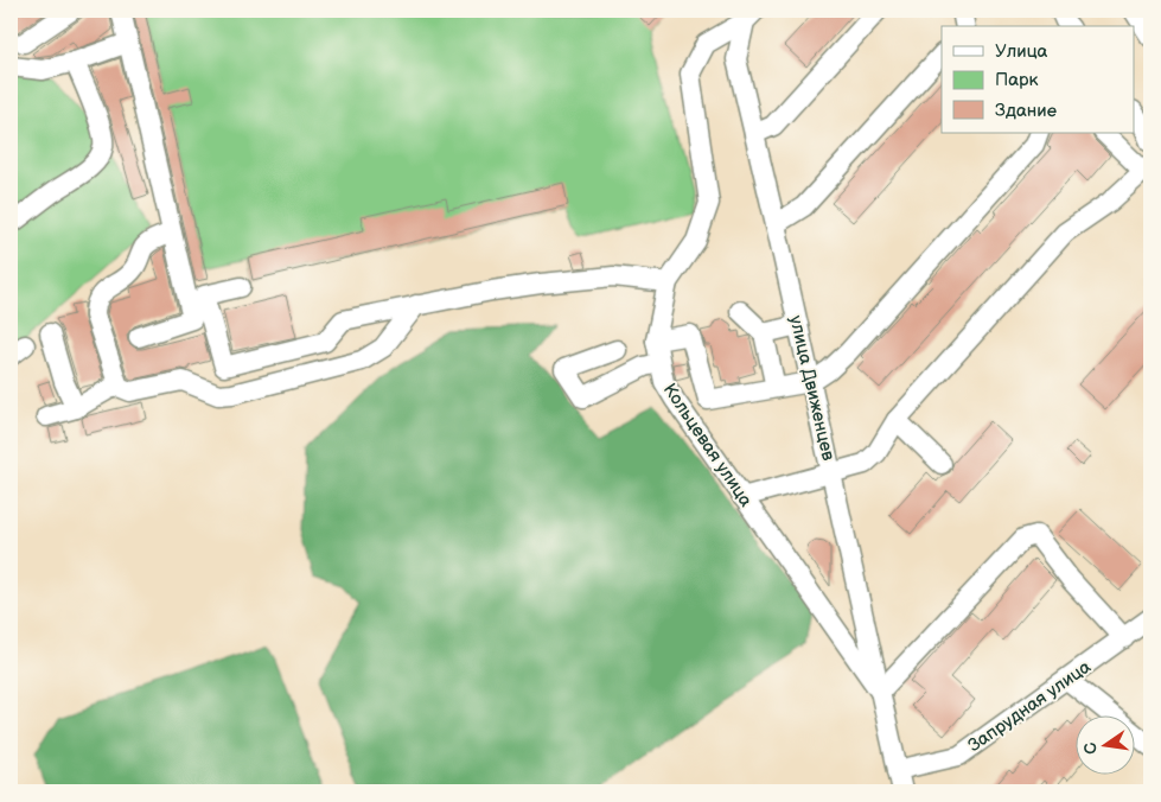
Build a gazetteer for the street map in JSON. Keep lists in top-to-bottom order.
{
  "streets": {
    "street": ["улица Движенцев", "Кольцевая улица", "Запрудная улица"]
  },
  "crossings": [
    ["улица Движенцев", "Кольцевая улица"],
    ["улица Движенцев", "Запрудная улица"]
  ],
  "legend": ["Улица", "Парк", "Здание"],
  "north": "left"
}
